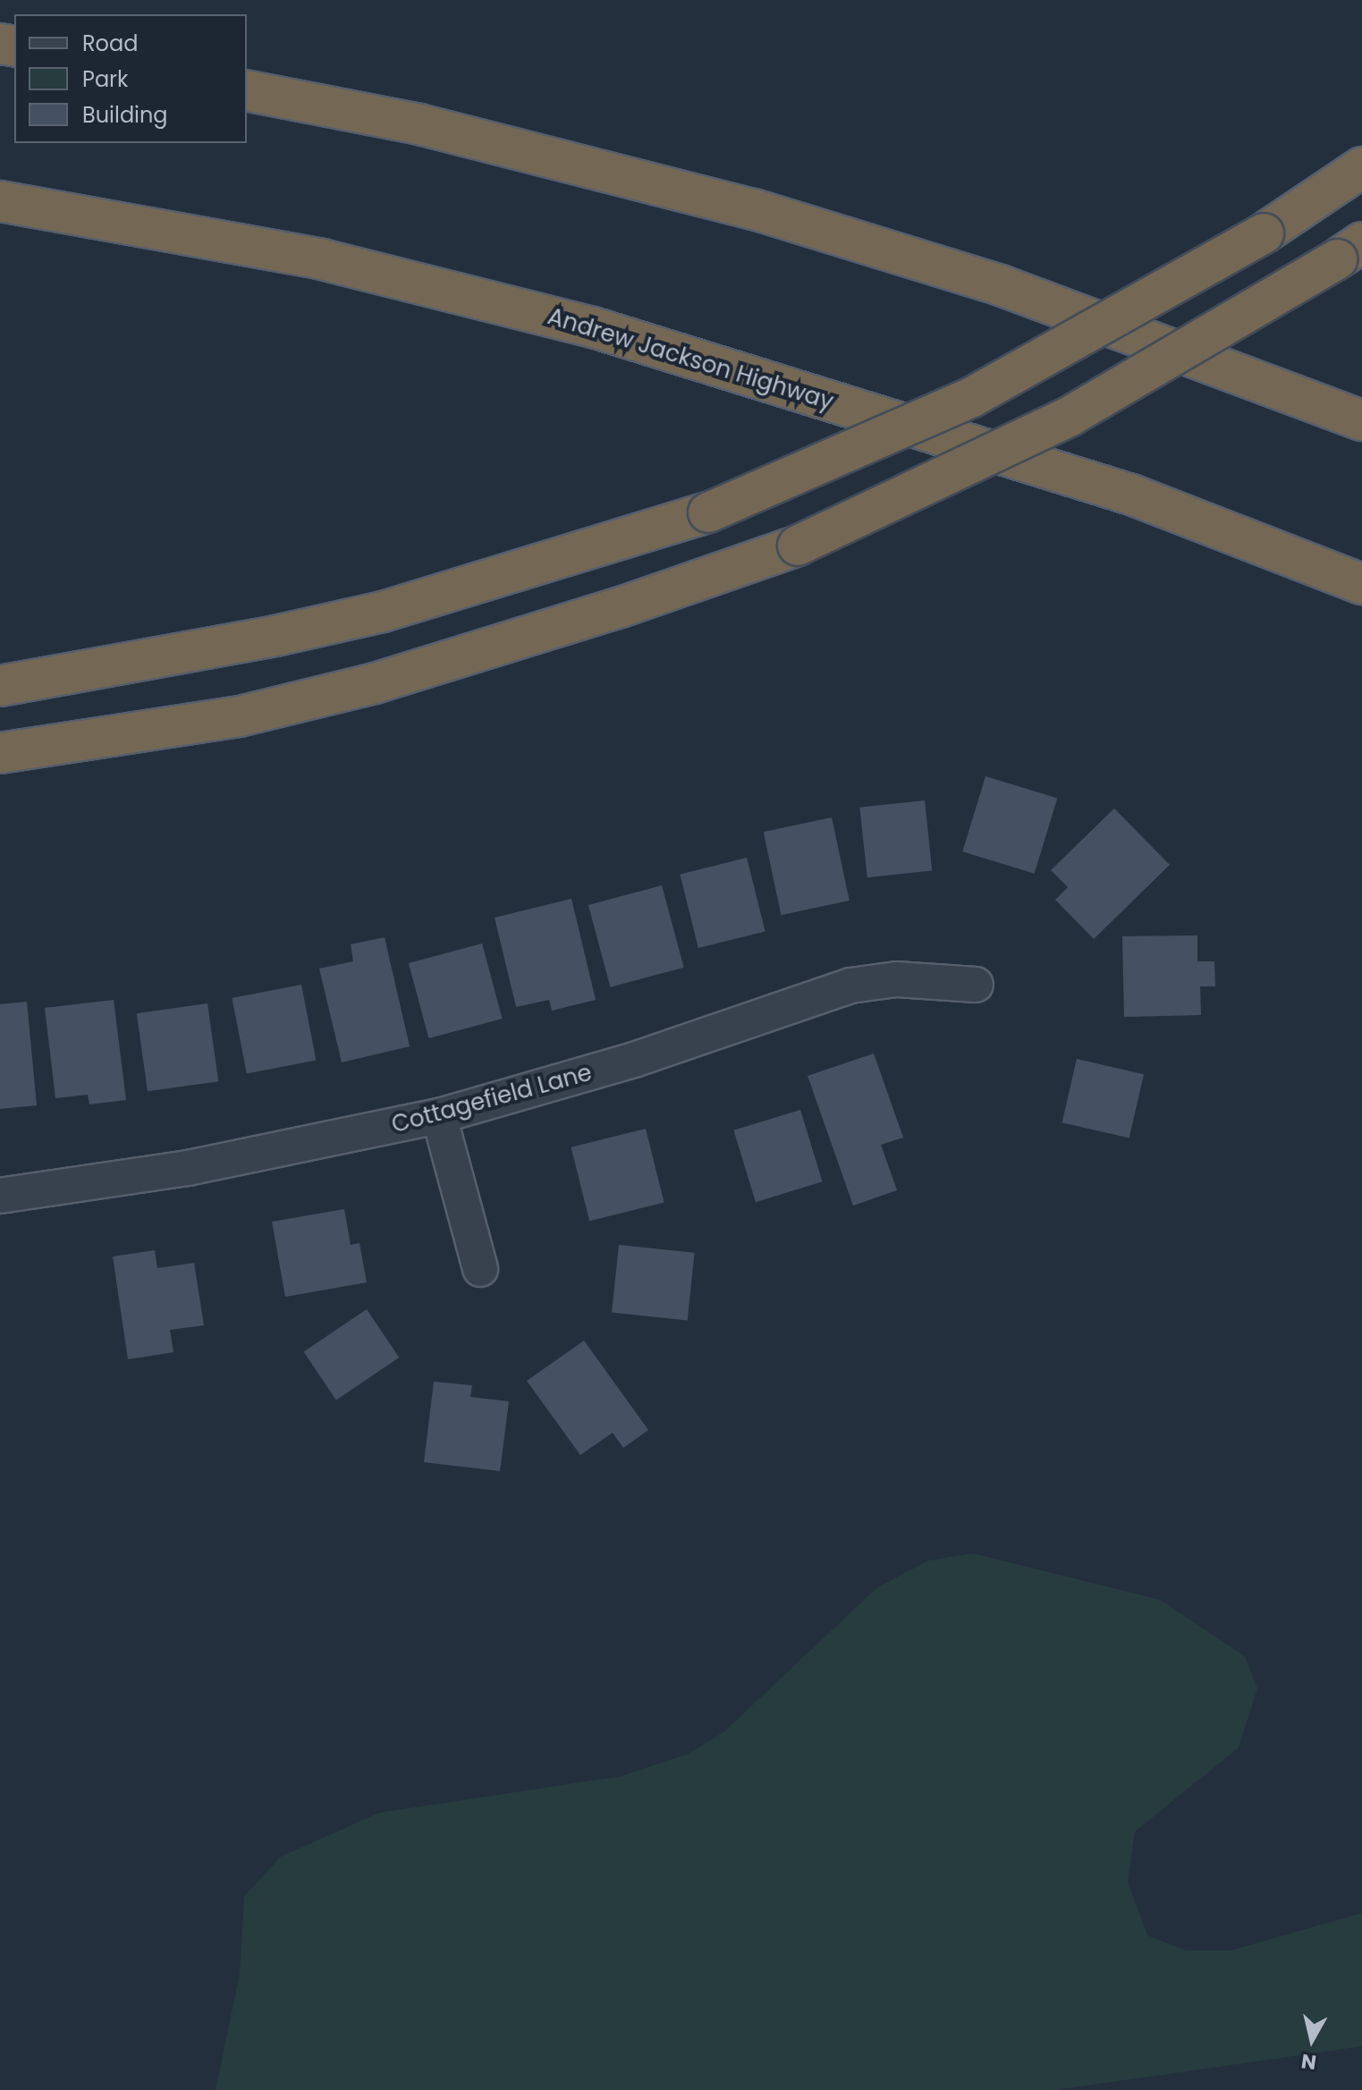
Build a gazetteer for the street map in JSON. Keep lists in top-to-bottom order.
{
  "streets": {
    "highway": ["Andrew Jackson Highway"],
    "street": ["Cottagefield Lane"]
  },
  "legend": ["Road", "Park", "Building"],
  "north": "bottom"
}
